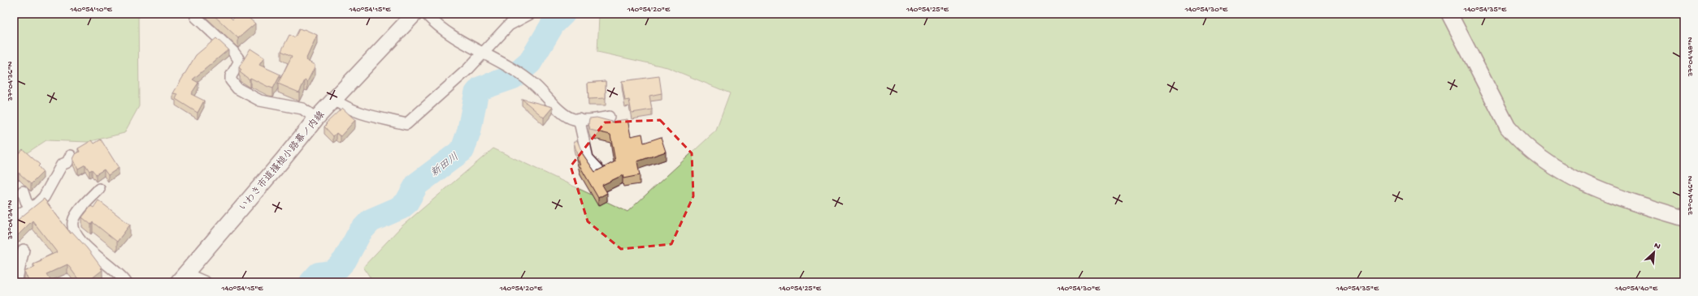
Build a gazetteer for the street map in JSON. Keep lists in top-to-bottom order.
{
  "streets": {
    "street": ["いわき市道搔槌小路幕ノ内線"]
  },
  "water": ["新田川"],
  "north": "top right",
  "coordinates": [
    "140°54'10\"E",
    "140°54'15\"E",
    "140°54'20\"E",
    "140°54'25\"E",
    "140°54'30\"E",
    "140°54'35\"E",
    "37°04'48\"N",
    "37°04'36\"N",
    "37°04'46\"N",
    "37°04'34\"N",
    "140°54'40\"E"
  ]
}
